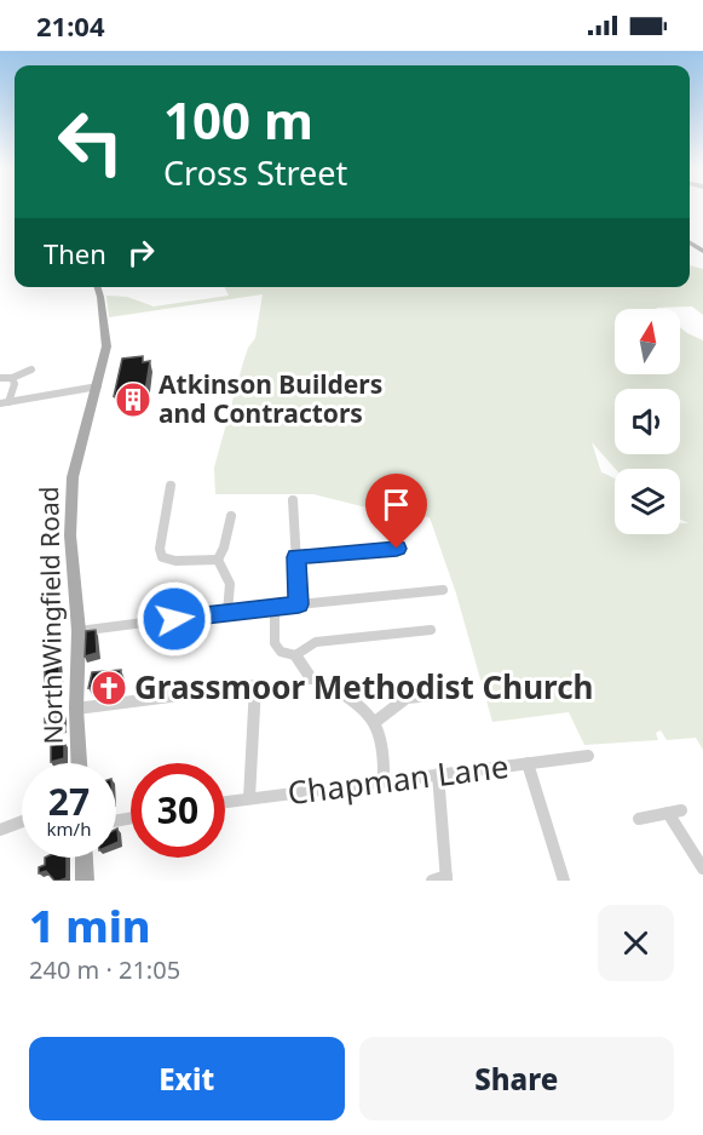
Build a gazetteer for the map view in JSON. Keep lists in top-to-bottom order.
{
  "streets": {
    "main road": ["North Wingfield Road"],
    "street": ["Chapman Lane"]
  },
  "places": {
    "building": ["Atkinson Builders and Contractors"],
    "church": ["Grassmoor Methodist Church"]
  },
  "north": "top",
  "page": {
    "status": "21:04",
    "turn": ["100 m", "Cross Street"],
    "then": "Then",
    "speed": "27 km/h",
    "limit": "30",
    "heading": ["1 min", "240 m · 21:05"],
    "buttons": ["Exit", "Share"]
  }
}
